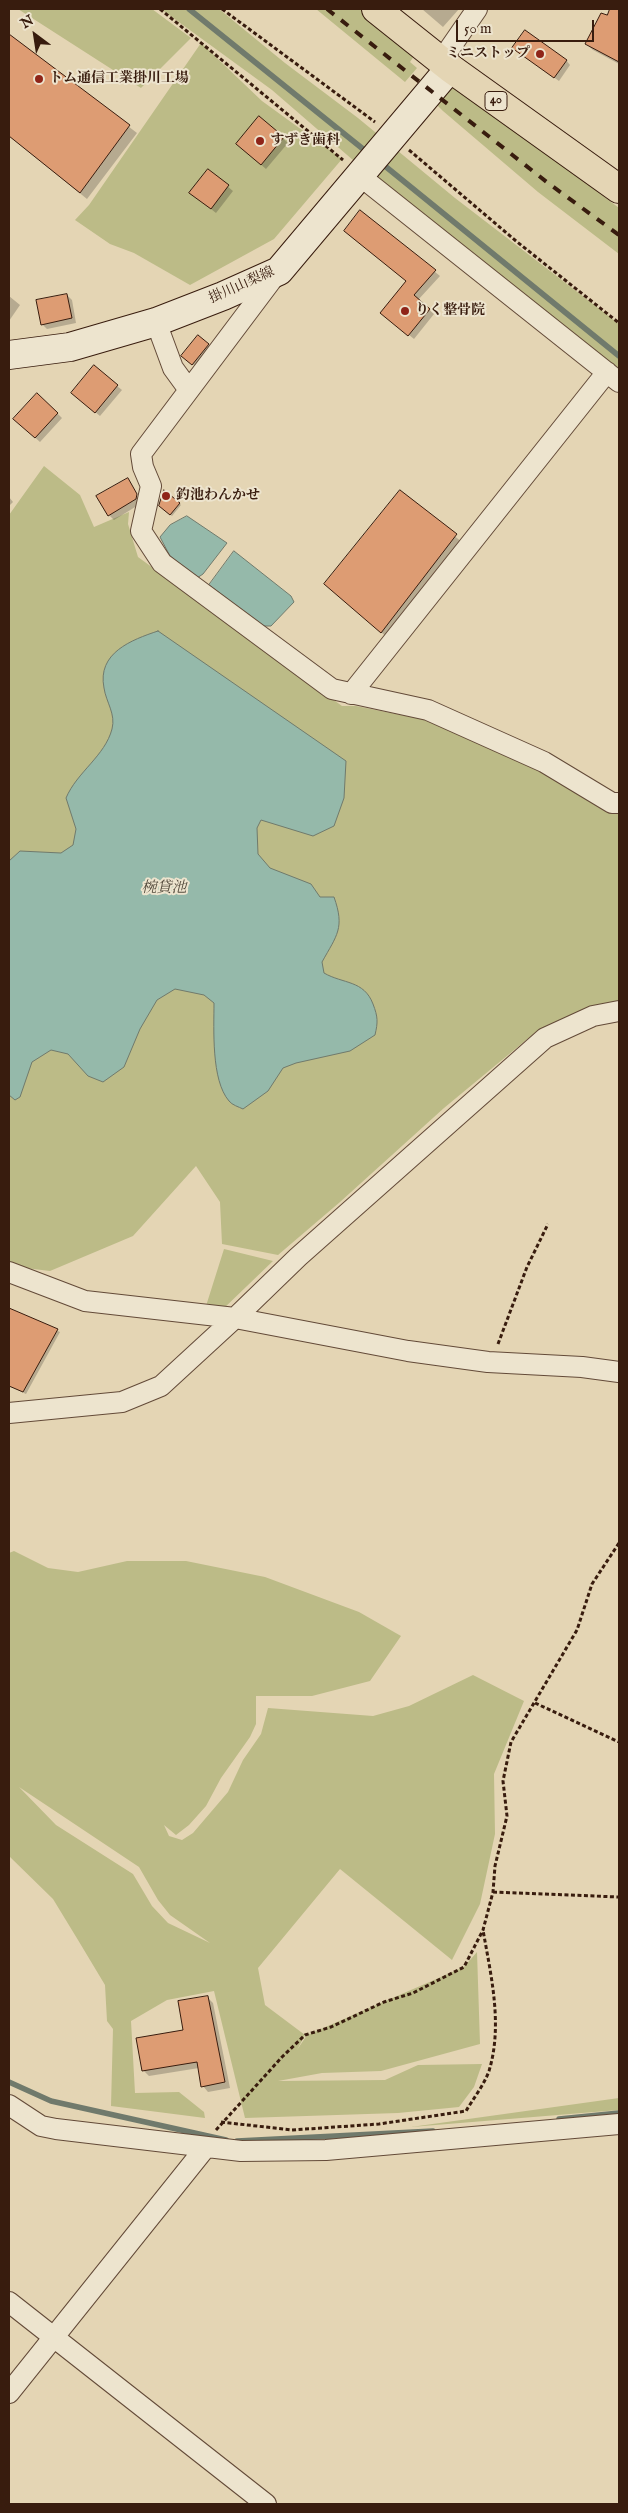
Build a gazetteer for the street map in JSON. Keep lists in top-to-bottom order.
{
  "streets": {
    "main road": ["40", "掛川山梨線"]
  },
  "crossings": [
    ["40", "掛川山梨線"]
  ],
  "water": ["椀貸池"],
  "places": [
    "ミニストップ",
    "トム通信工業掛川工場",
    "すずき歯科",
    "りく整骨院",
    "釣池わんかせ"
  ],
  "scale_bar": "50 m",
  "north": "top left"
}
